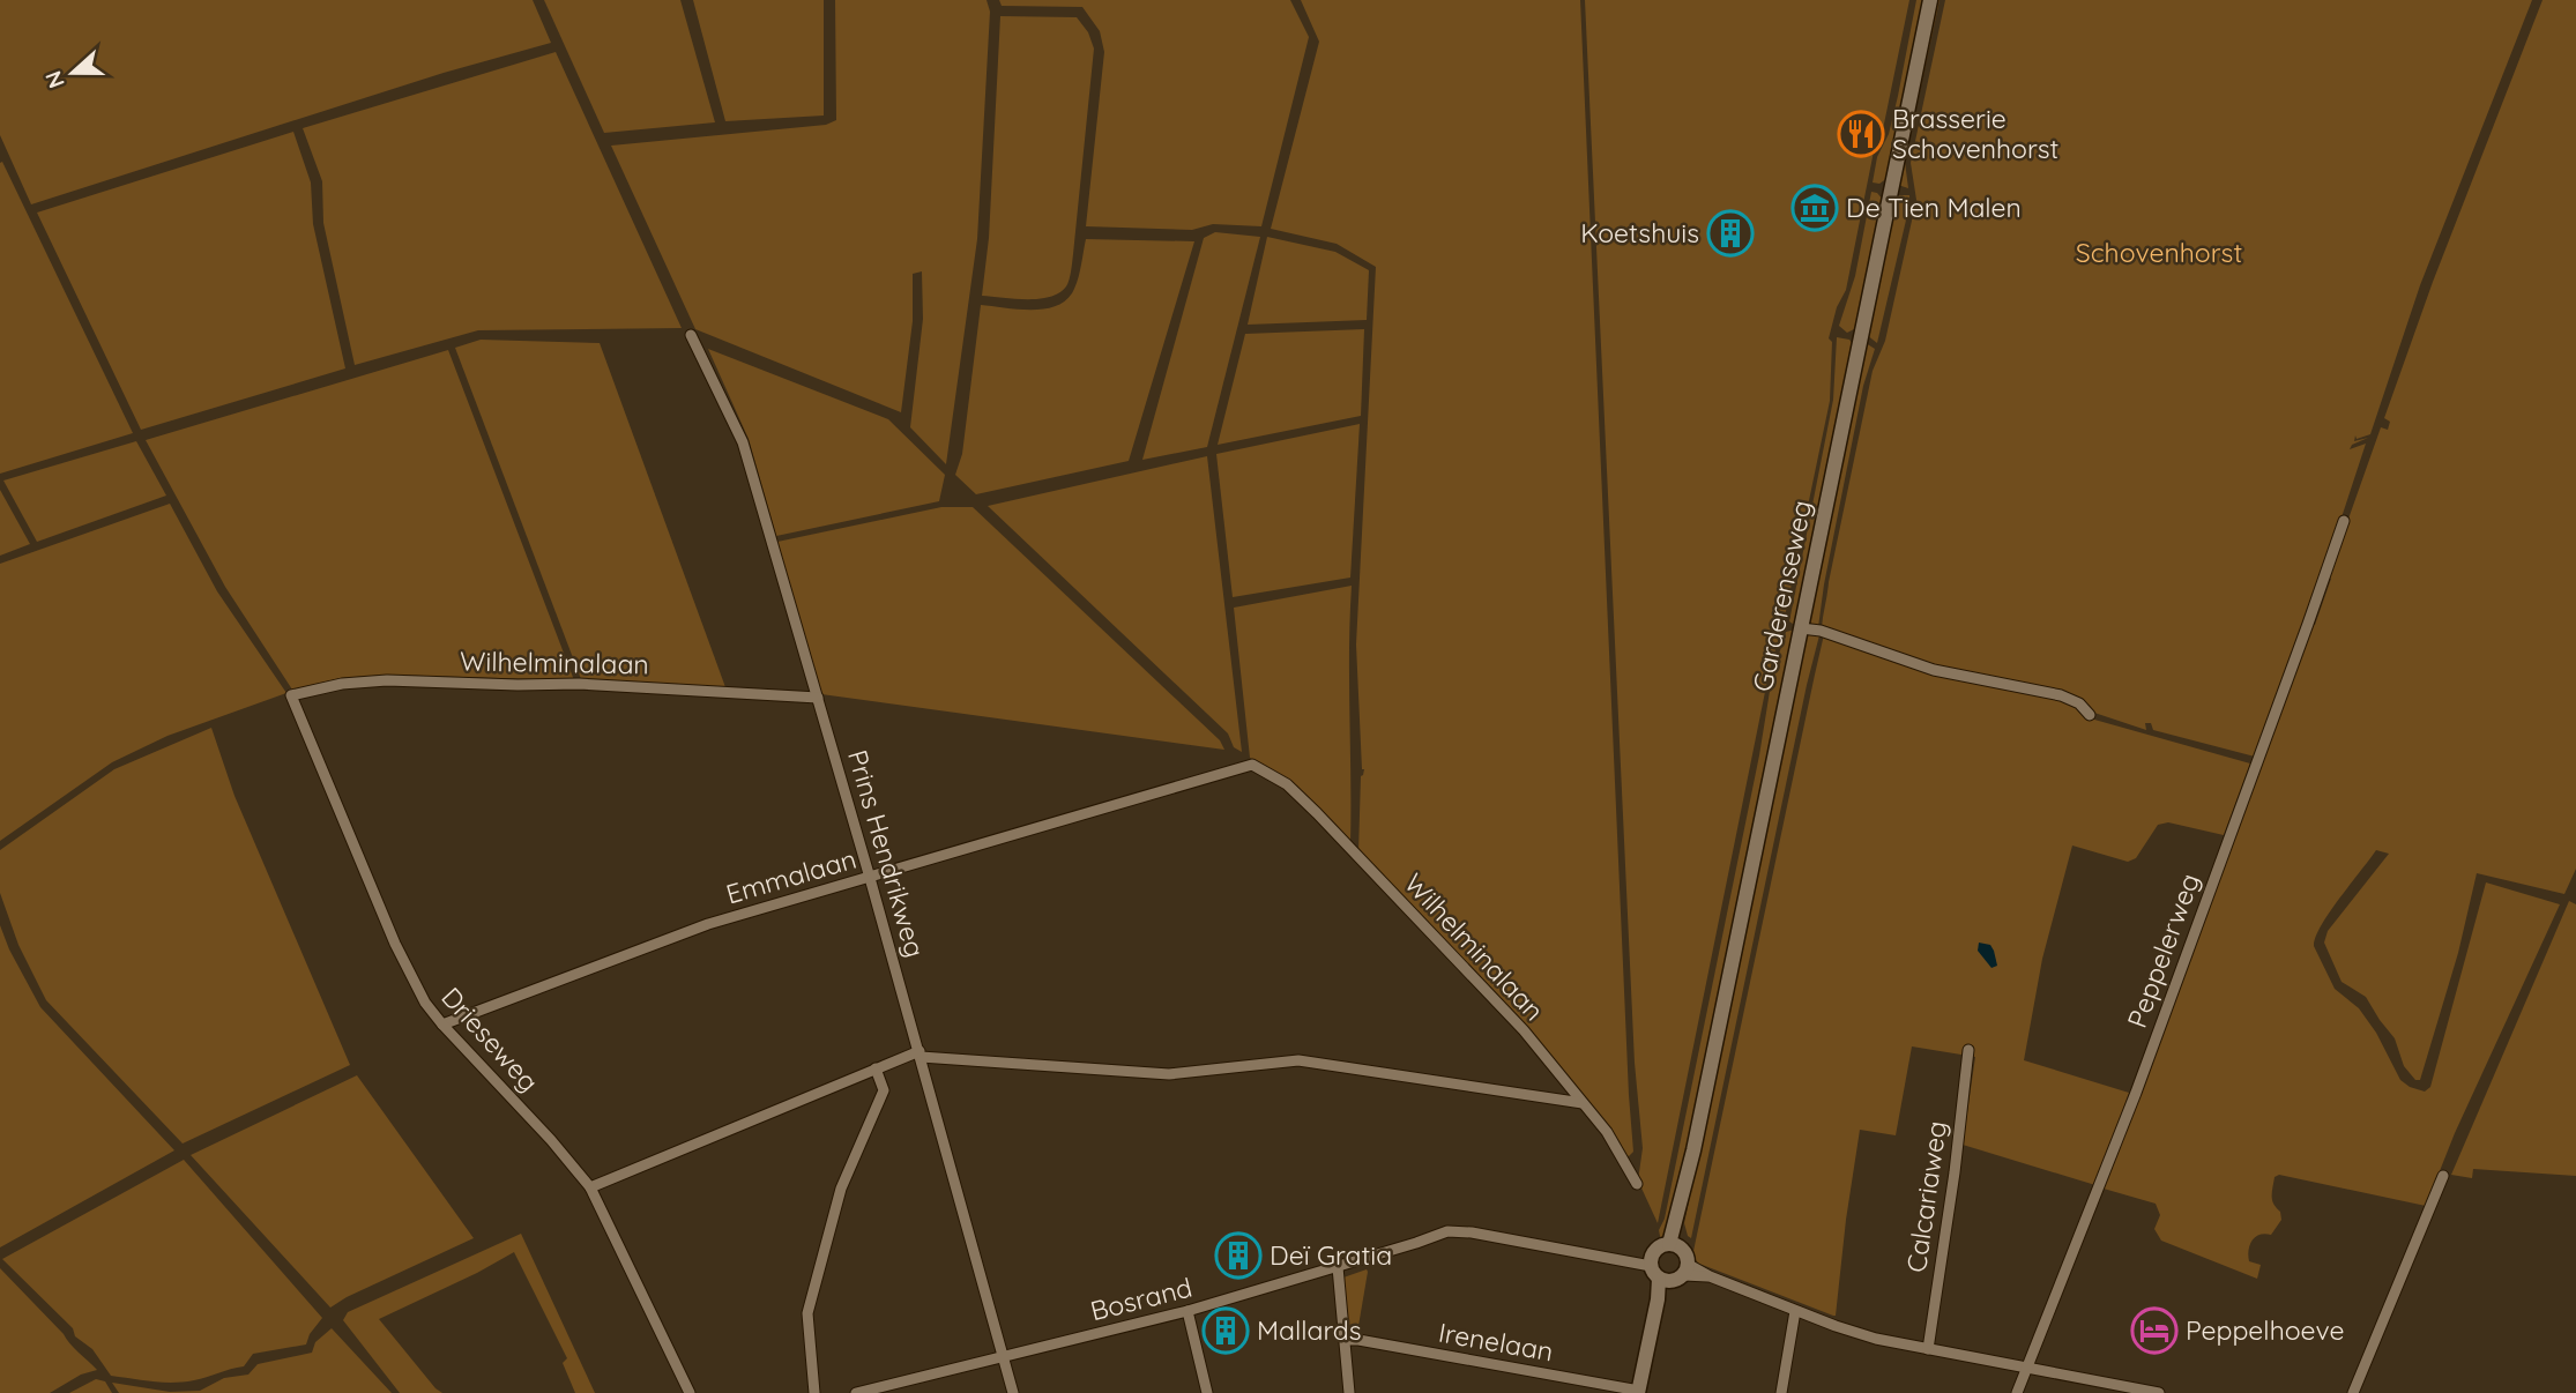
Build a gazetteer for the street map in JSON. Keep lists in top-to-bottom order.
{
  "streets": {
    "main road": ["Garderenseweg"],
    "street": [
      "Wilhelminalaan",
      "Prins Hendrikweg",
      "Emmalaan",
      "Peppelerweg",
      "Drieseweg",
      "Calcariaweg",
      "Bosrand",
      "Irenelaan"
    ]
  },
  "crossings": [
    ["Wilhelminalaan", "Prins Hendrikweg"],
    ["Wilhelminalaan", "Emmalaan"],
    ["Wilhelminalaan", "Drieseweg"],
    ["Prins Hendrikweg", "Emmalaan"],
    ["Prins Hendrikweg", "Bosrand"],
    ["Emmalaan", "Drieseweg"]
  ],
  "parks": ["Schovenhorst"],
  "places": {
    "restaurant": ["Brasserie Schovenhorst"],
    "museum": ["De Tien Malen"],
    "building": ["Koetshuis", "Deï Gratia", "Mallards"],
    "hotel": ["Peppelhoeve"]
  },
  "north": "left"
}
